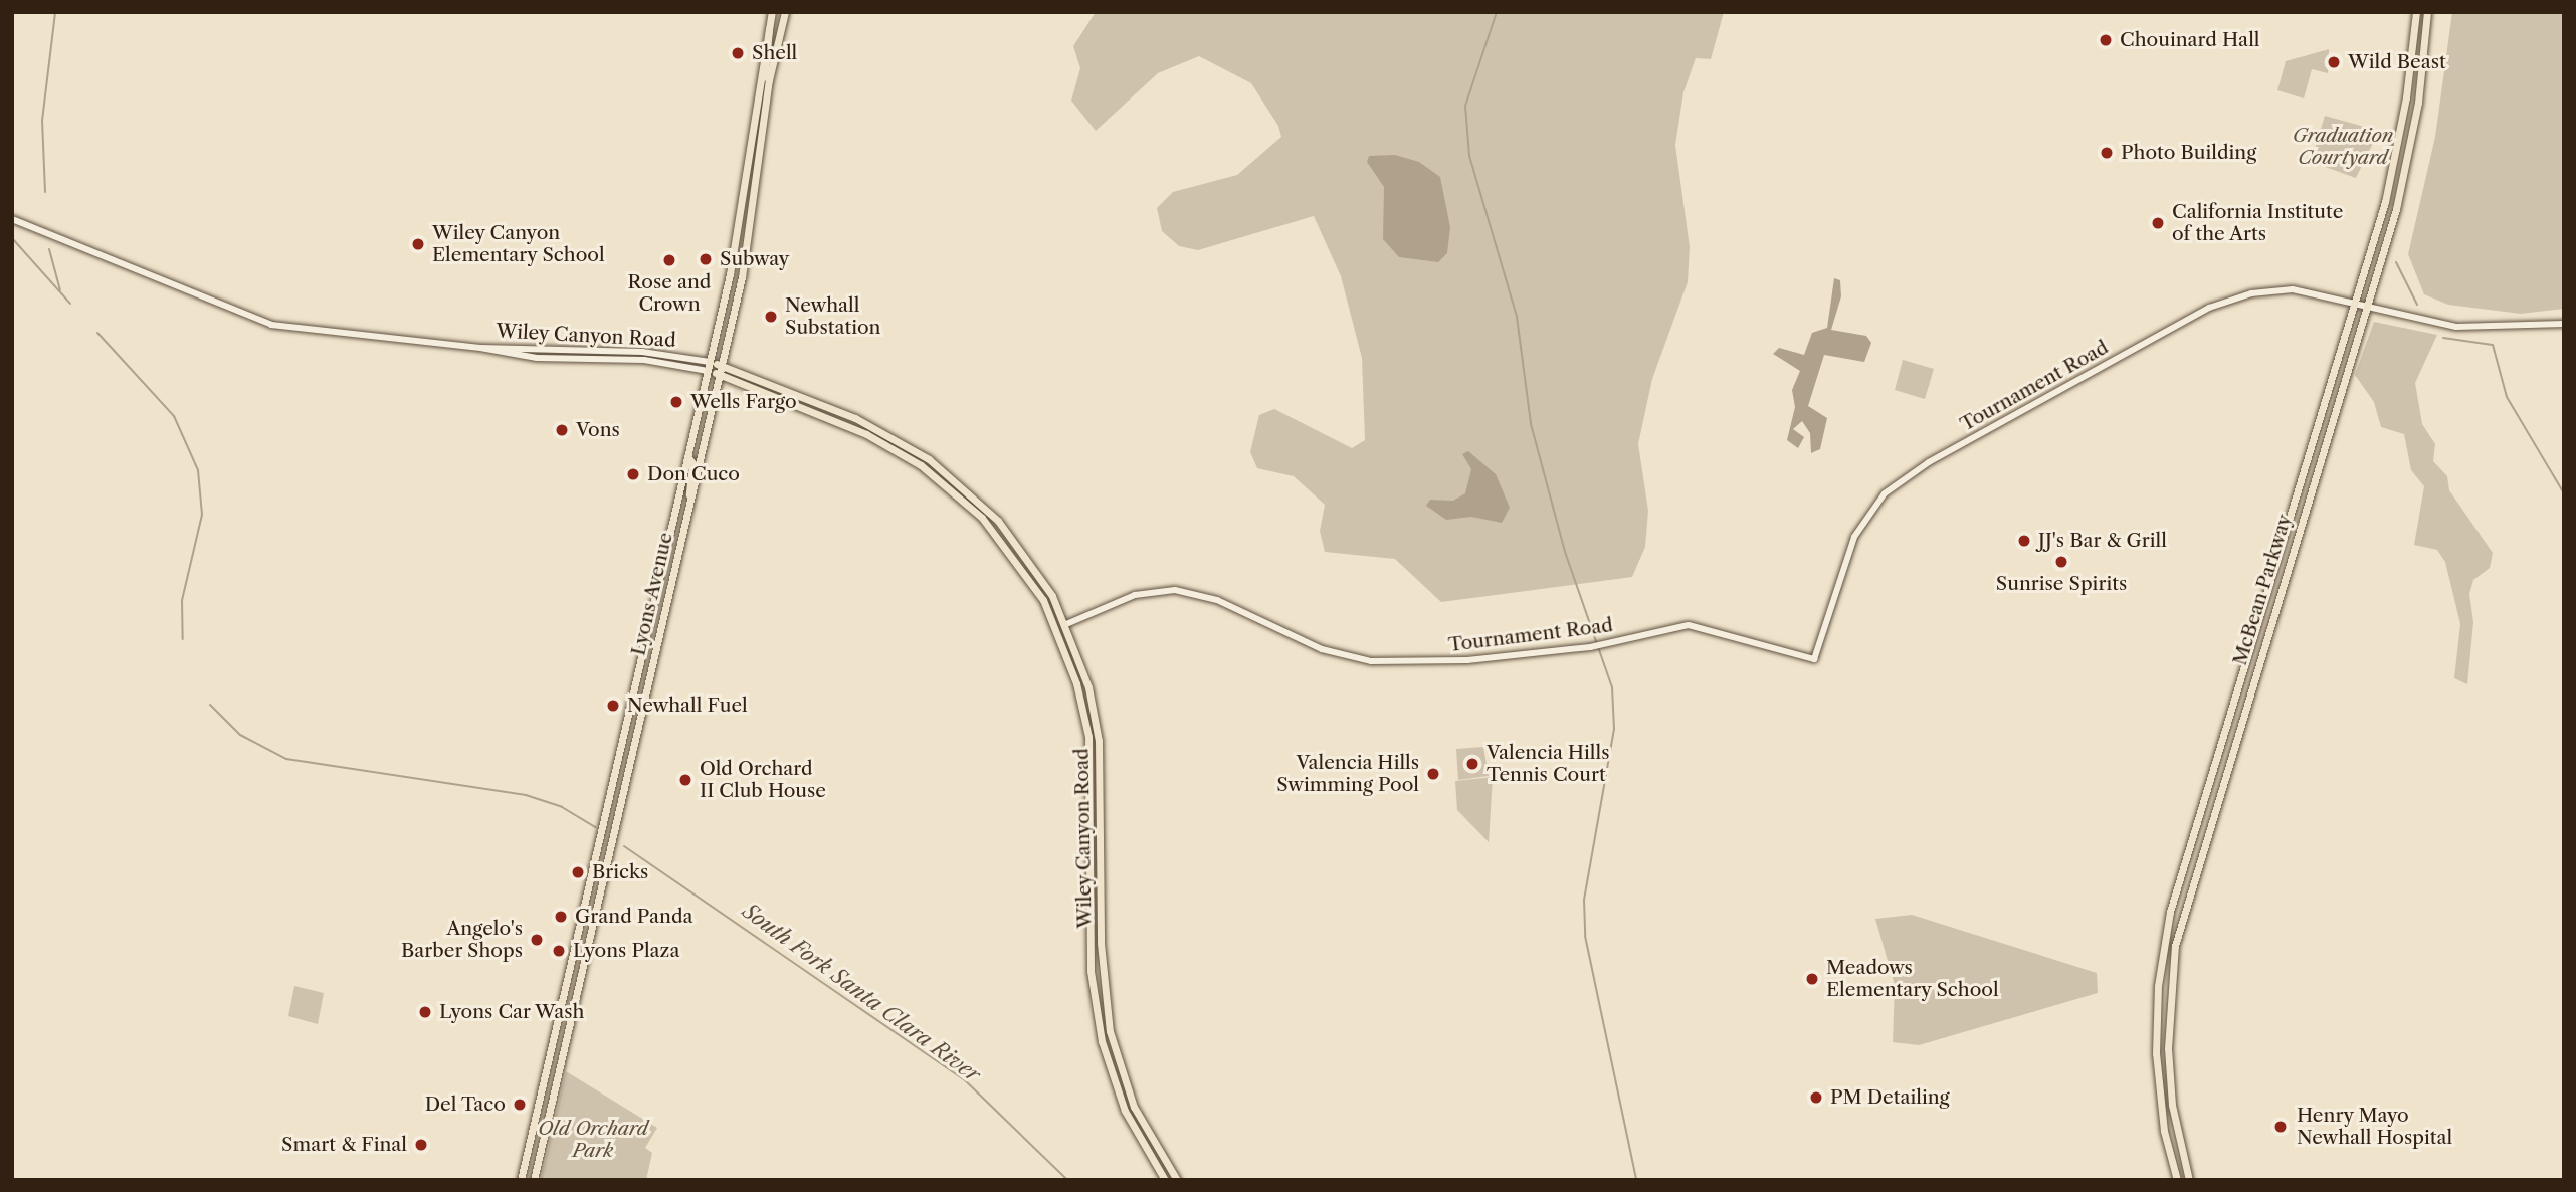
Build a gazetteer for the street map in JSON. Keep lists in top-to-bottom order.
{
  "streets": {
    "main road": ["Wiley Canyon Road", "McBean Parkway", "Lyons Avenue"],
    "street": ["Tournament Road"]
  },
  "crossings": [
    ["Wiley Canyon Road", "Tournament Road"],
    ["Wiley Canyon Road", "Lyons Avenue"],
    ["Tournament Road", "McBean Parkway"]
  ],
  "water": ["South Fork Santa Clara River"],
  "parks": ["Graduation Courtyard", "Old Orchard Park"],
  "places": [
    "Chouinard Hall",
    "Shell",
    "Wild Beast",
    "Photo Building",
    "California Institute of the Arts",
    "Wiley Canyon Elementary School",
    "Subway",
    "Rose and Crown",
    "Newhall Substation",
    "Wells Fargo",
    "Vons",
    "Don Cuco",
    "JJ's Bar & Grill",
    "Sunrise Spirits",
    "Newhall Fuel",
    "Valencia Hills Tennis Court",
    "Valencia Hills Swimming Pool",
    "Old Orchard II Club House",
    "Bricks",
    "Grand Panda",
    "Angelo's Barber Shops",
    "Lyons Plaza",
    "Meadows Elementary School",
    "Lyons Car Wash",
    "PM Detailing",
    "Del Taco",
    "Henry Mayo Newhall Hospital",
    "Smart & Final"
  ]
}
